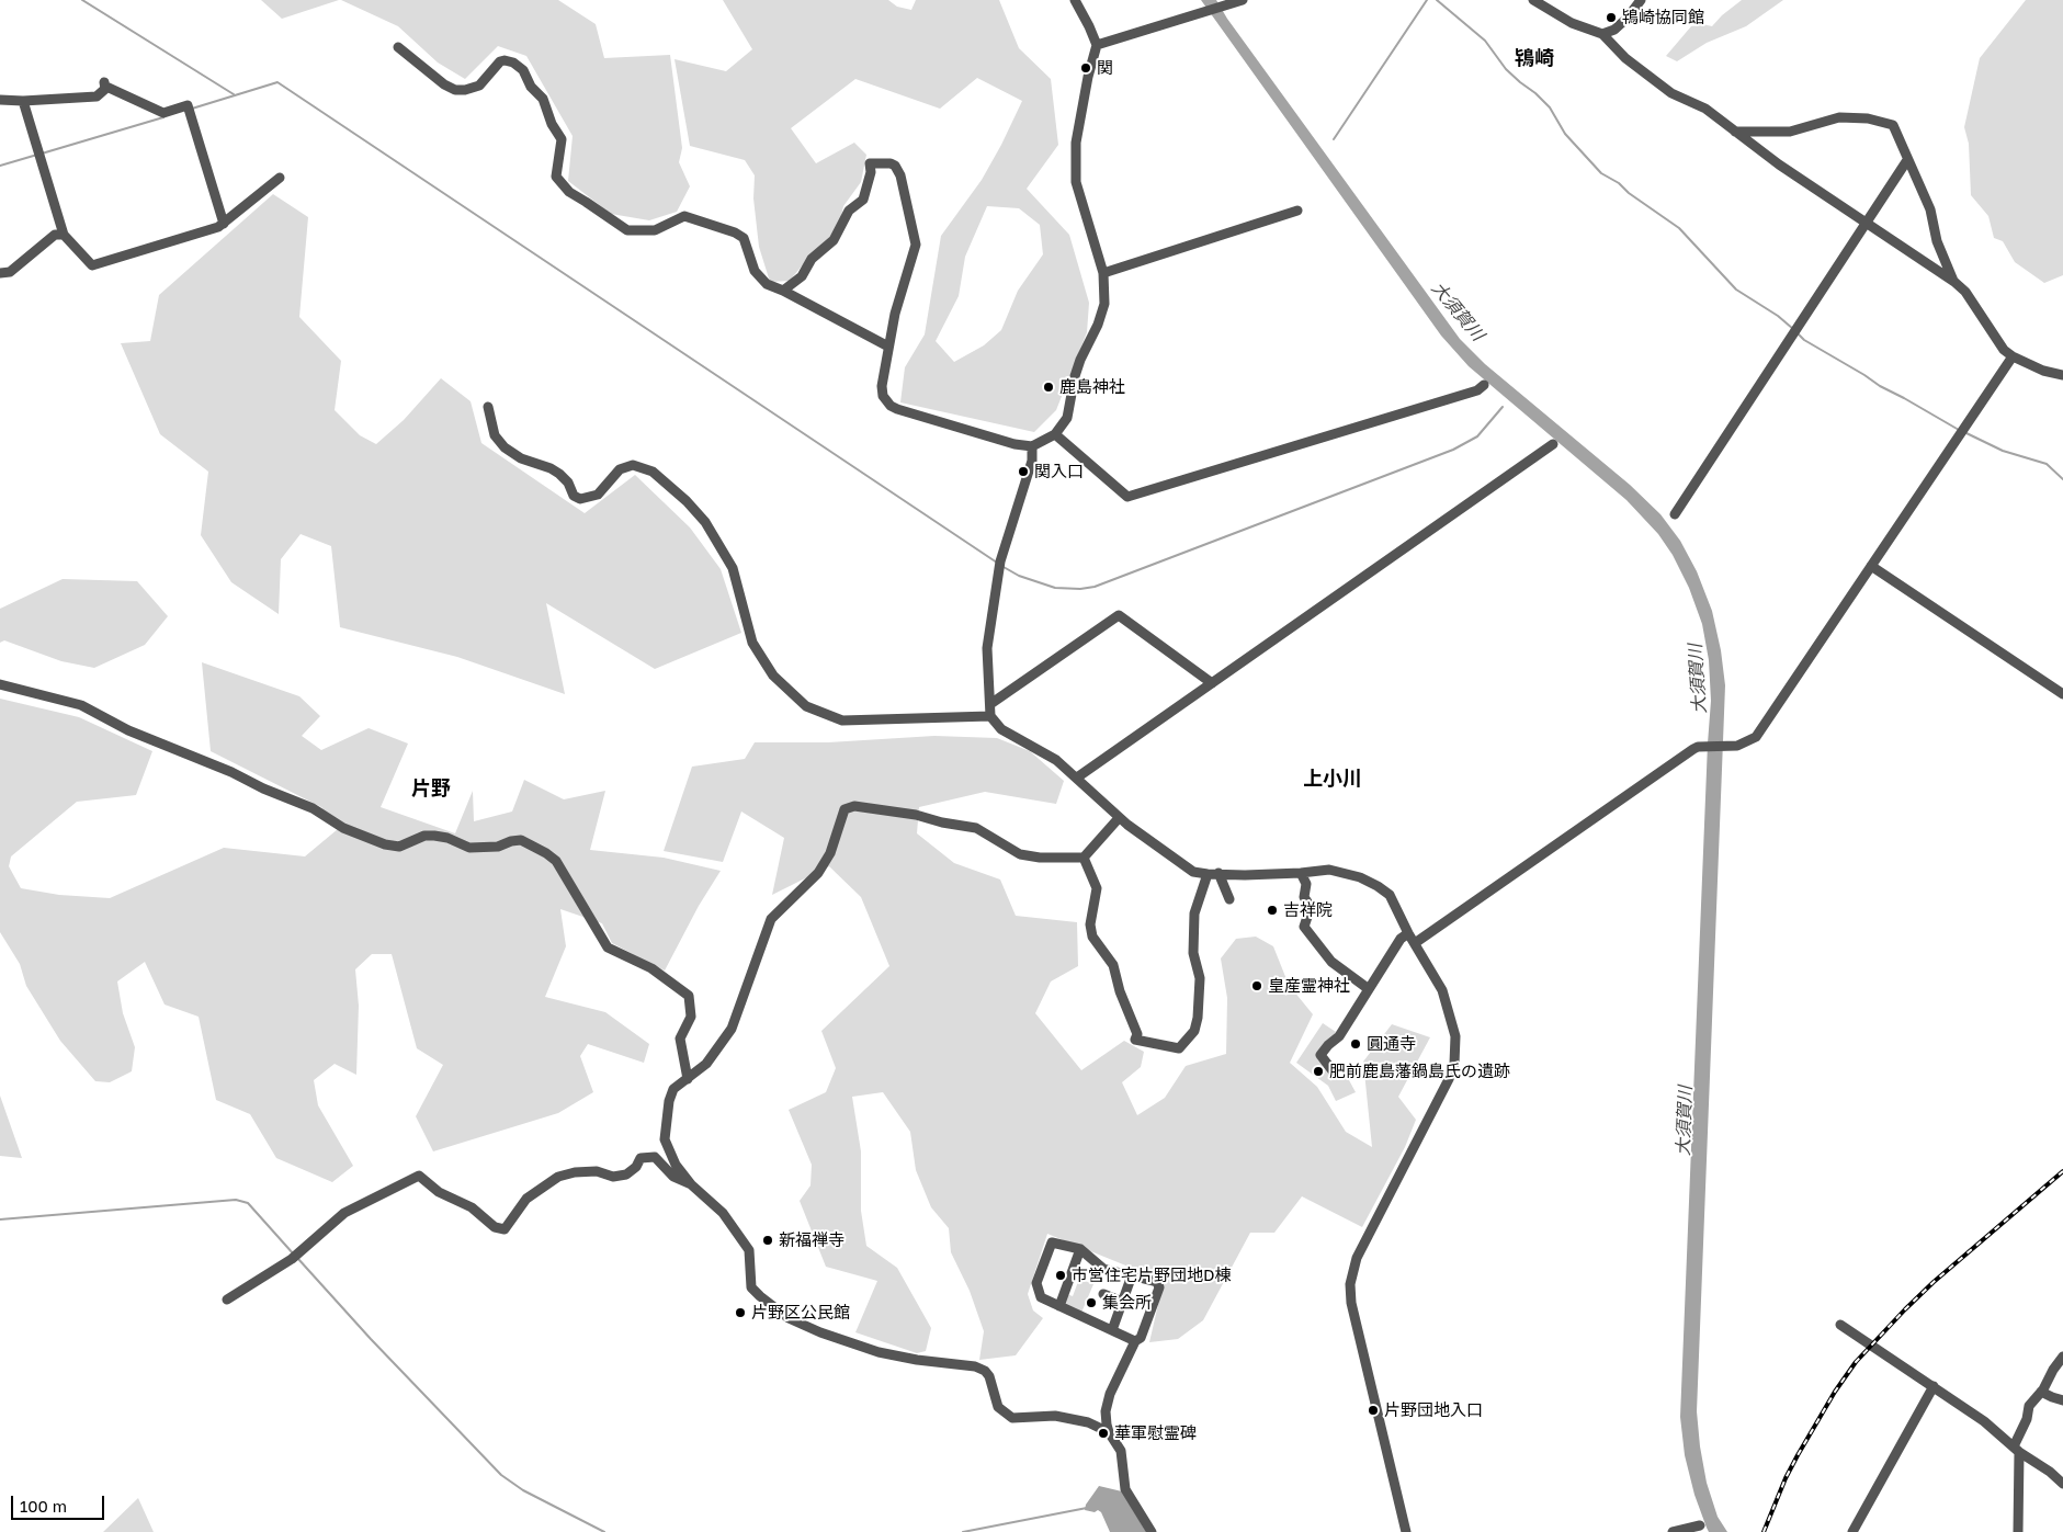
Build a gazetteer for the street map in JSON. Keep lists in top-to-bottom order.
{
  "districts": ["鴇崎", "上小川", "片野"],
  "water": ["大須賀川"],
  "places": [
    "鴇崎協同館",
    "関",
    "鹿島神社",
    "関入口",
    "吉祥院",
    "皇産霊神社",
    "圓通寺",
    "肥前鹿島藩鍋島氏の遺跡",
    "新福禅寺",
    "市営住宅片野団地D棟",
    "集会所",
    "片野区公民館",
    "片野団地入口",
    "華軍慰霊碑"
  ],
  "scale_bar": "100 m"
}
